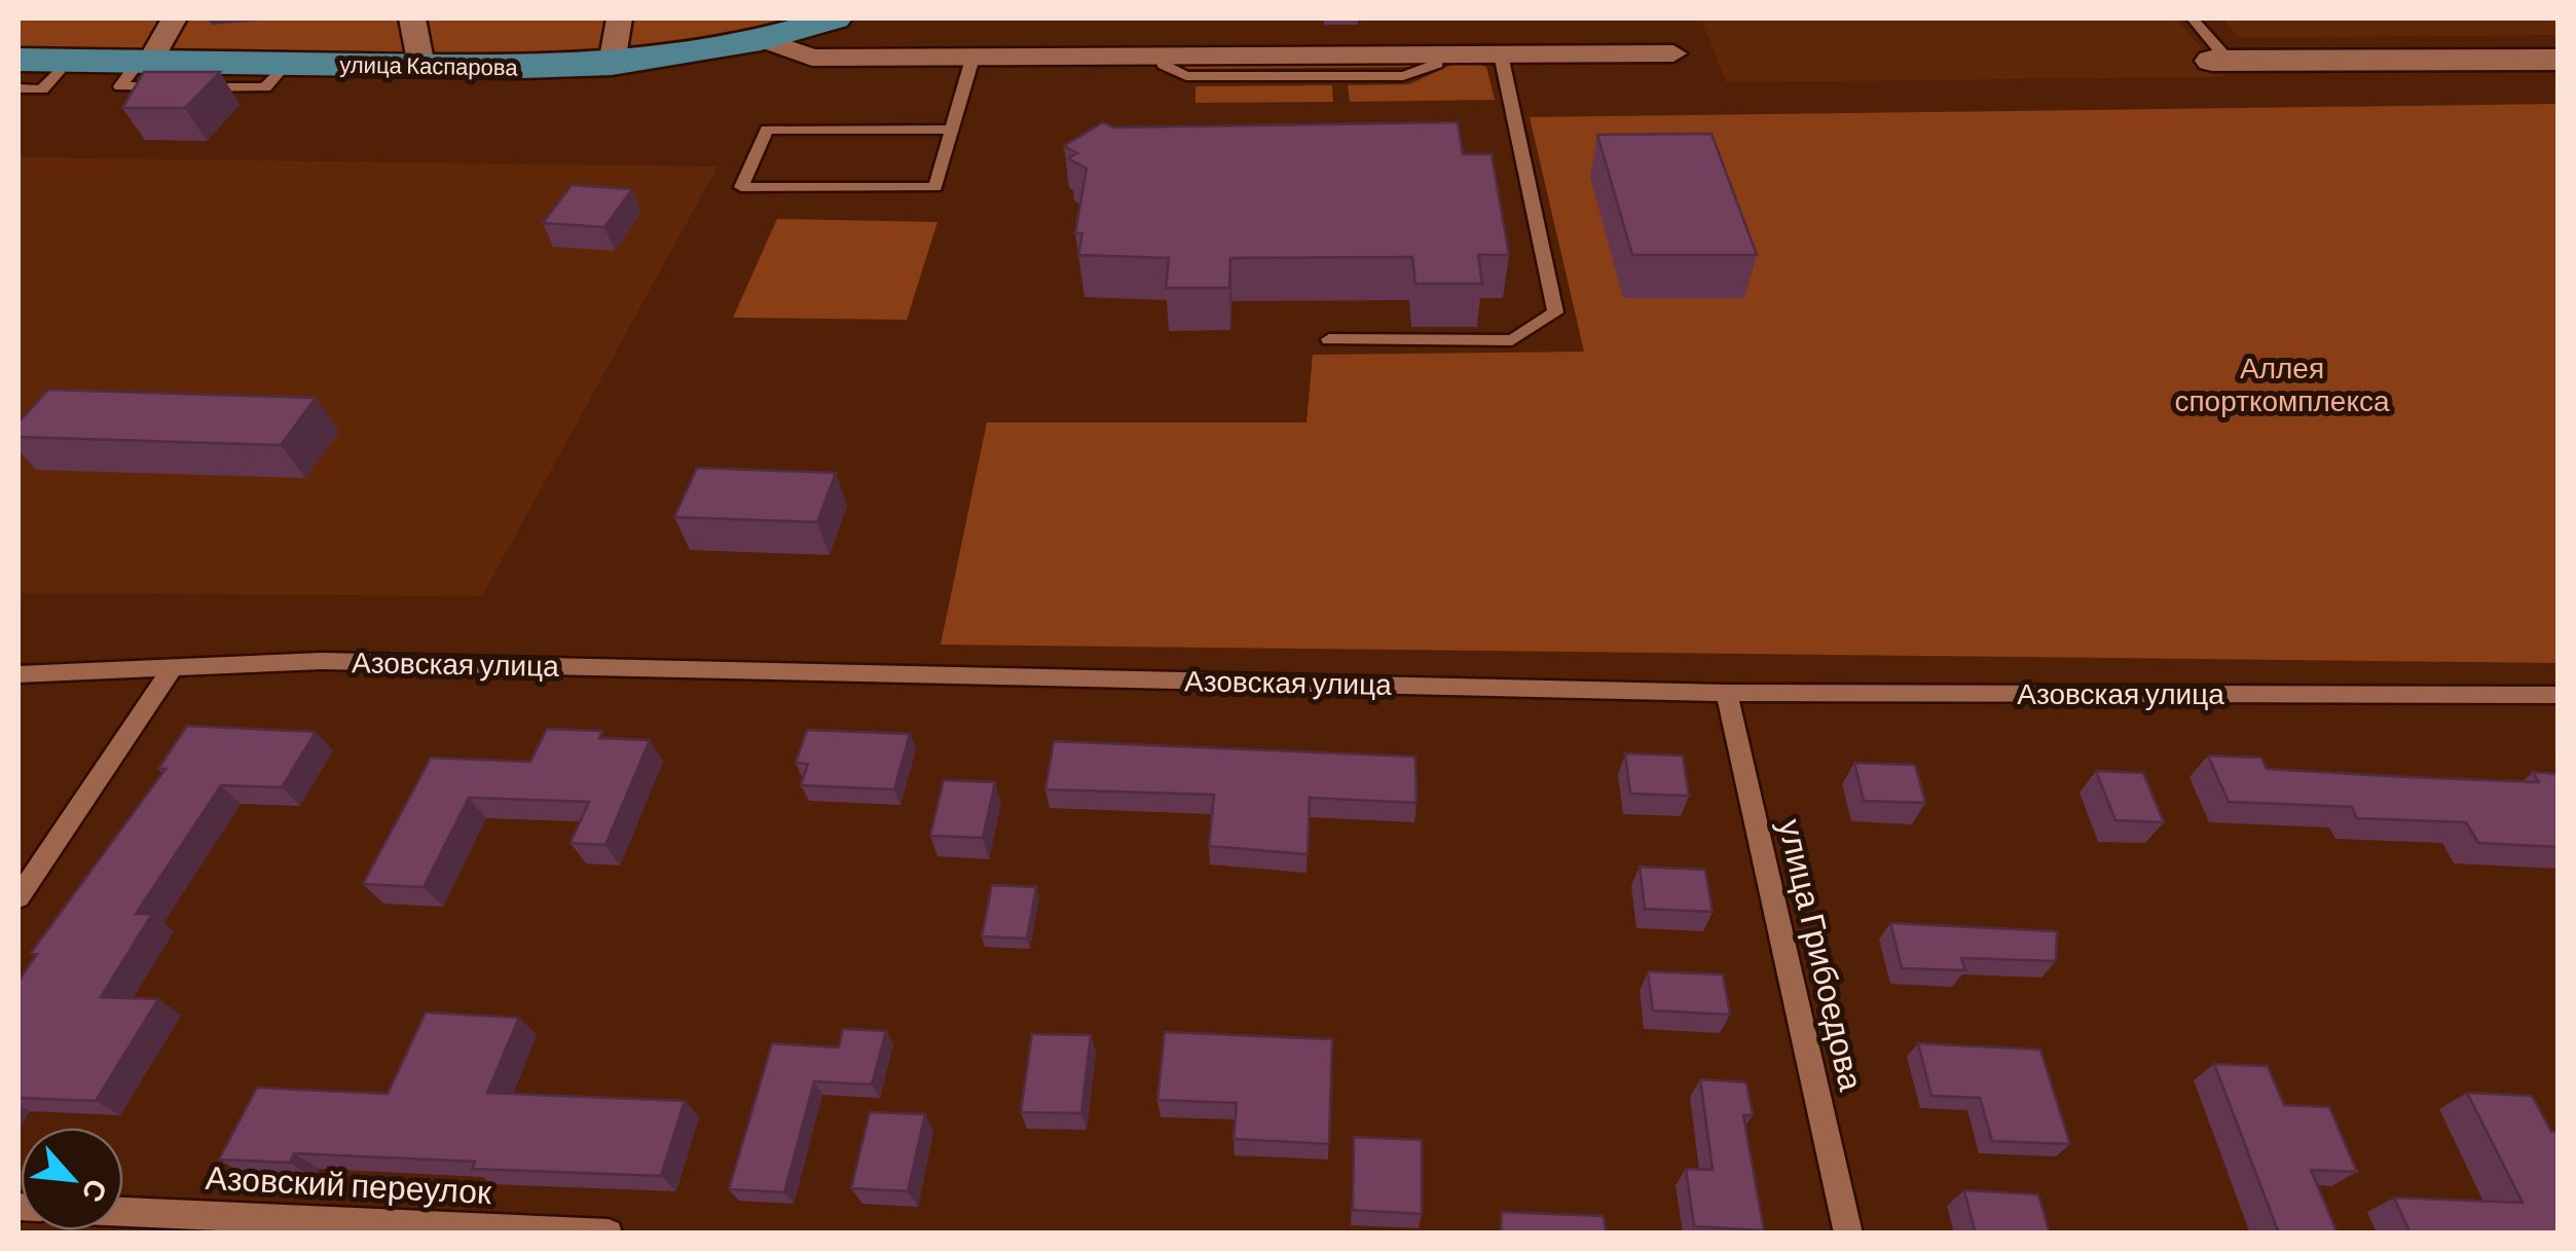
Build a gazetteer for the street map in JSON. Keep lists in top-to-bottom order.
{
  "streets": {
    "main road": ["улица Каспарова"],
    "lane": ["Азовская улица", "улица Грибоедова", "Азовский переулок"]
  },
  "crossings": [
    ["Азовская улица", "улица Грибоедова"]
  ],
  "parks": ["Аллея спорткомплекса"],
  "north": "bottom right"
}
